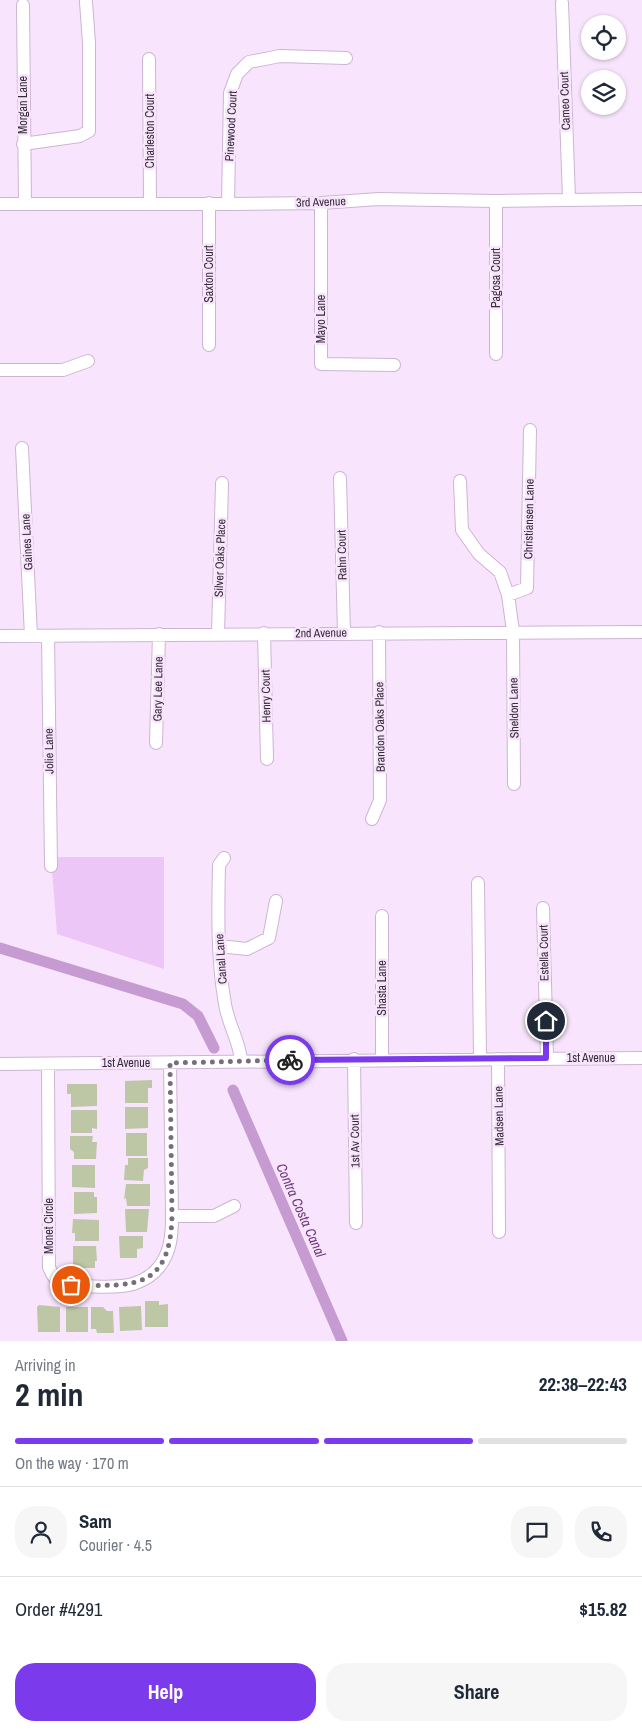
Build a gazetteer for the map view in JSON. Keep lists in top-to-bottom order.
{
  "streets": {
    "street": [
      "Cameo Court",
      "Morgan Lane",
      "Pinewood Court",
      "Charleston Court",
      "3rd Avenue",
      "Saxton Court",
      "Pagosa Court",
      "Mayo Lane",
      "Christiansen Lane",
      "Gaines Lane",
      "Rahn Court",
      "Silver Oaks Place",
      "2nd Avenue",
      "Gary Lee Lane",
      "Henry Court",
      "Sheldon Lane",
      "Brandon Oaks Place",
      "Jolie Lane",
      "Estella Court",
      "Canal Lane",
      "Shasta Lane",
      "1st Avenue",
      "Madsen Lane",
      "1st Av Court",
      "Monet Circle"
    ]
  },
  "crossings": [
    ["Cameo Court", "3rd Avenue"],
    ["Morgan Lane", "3rd Avenue"],
    ["Pinewood Court", "3rd Avenue"],
    ["Charleston Court", "3rd Avenue"],
    ["3rd Avenue", "Saxton Court"],
    ["3rd Avenue", "Pagosa Court"],
    ["3rd Avenue", "Mayo Lane"],
    ["Christiansen Lane", "Sheldon Lane"],
    ["Gaines Lane", "2nd Avenue"],
    ["Rahn Court", "2nd Avenue"],
    ["Silver Oaks Place", "2nd Avenue"],
    ["2nd Avenue", "Gary Lee Lane"],
    ["2nd Avenue", "Henry Court"],
    ["2nd Avenue", "Sheldon Lane"],
    ["2nd Avenue", "Brandon Oaks Place"],
    ["2nd Avenue", "Jolie Lane"],
    ["Estella Court", "1st Avenue"],
    ["Canal Lane", "1st Avenue"],
    ["Shasta Lane", "1st Avenue"],
    ["1st Avenue", "Madsen Lane"],
    ["1st Avenue", "1st Av Court"],
    ["1st Avenue", "Monet Circle"]
  ],
  "water": ["Contra Costa Canal"],
  "page": {
    "heading": ["2 min", "Arriving in", "22:38–22:43"],
    "panel": [
      "Sam",
      "Courier · 4.5",
      "Order #4291",
      "$15.82"
    ],
    "bar": "On the way · 170 m",
    "buttons": ["Help", "Share"]
  }
}
